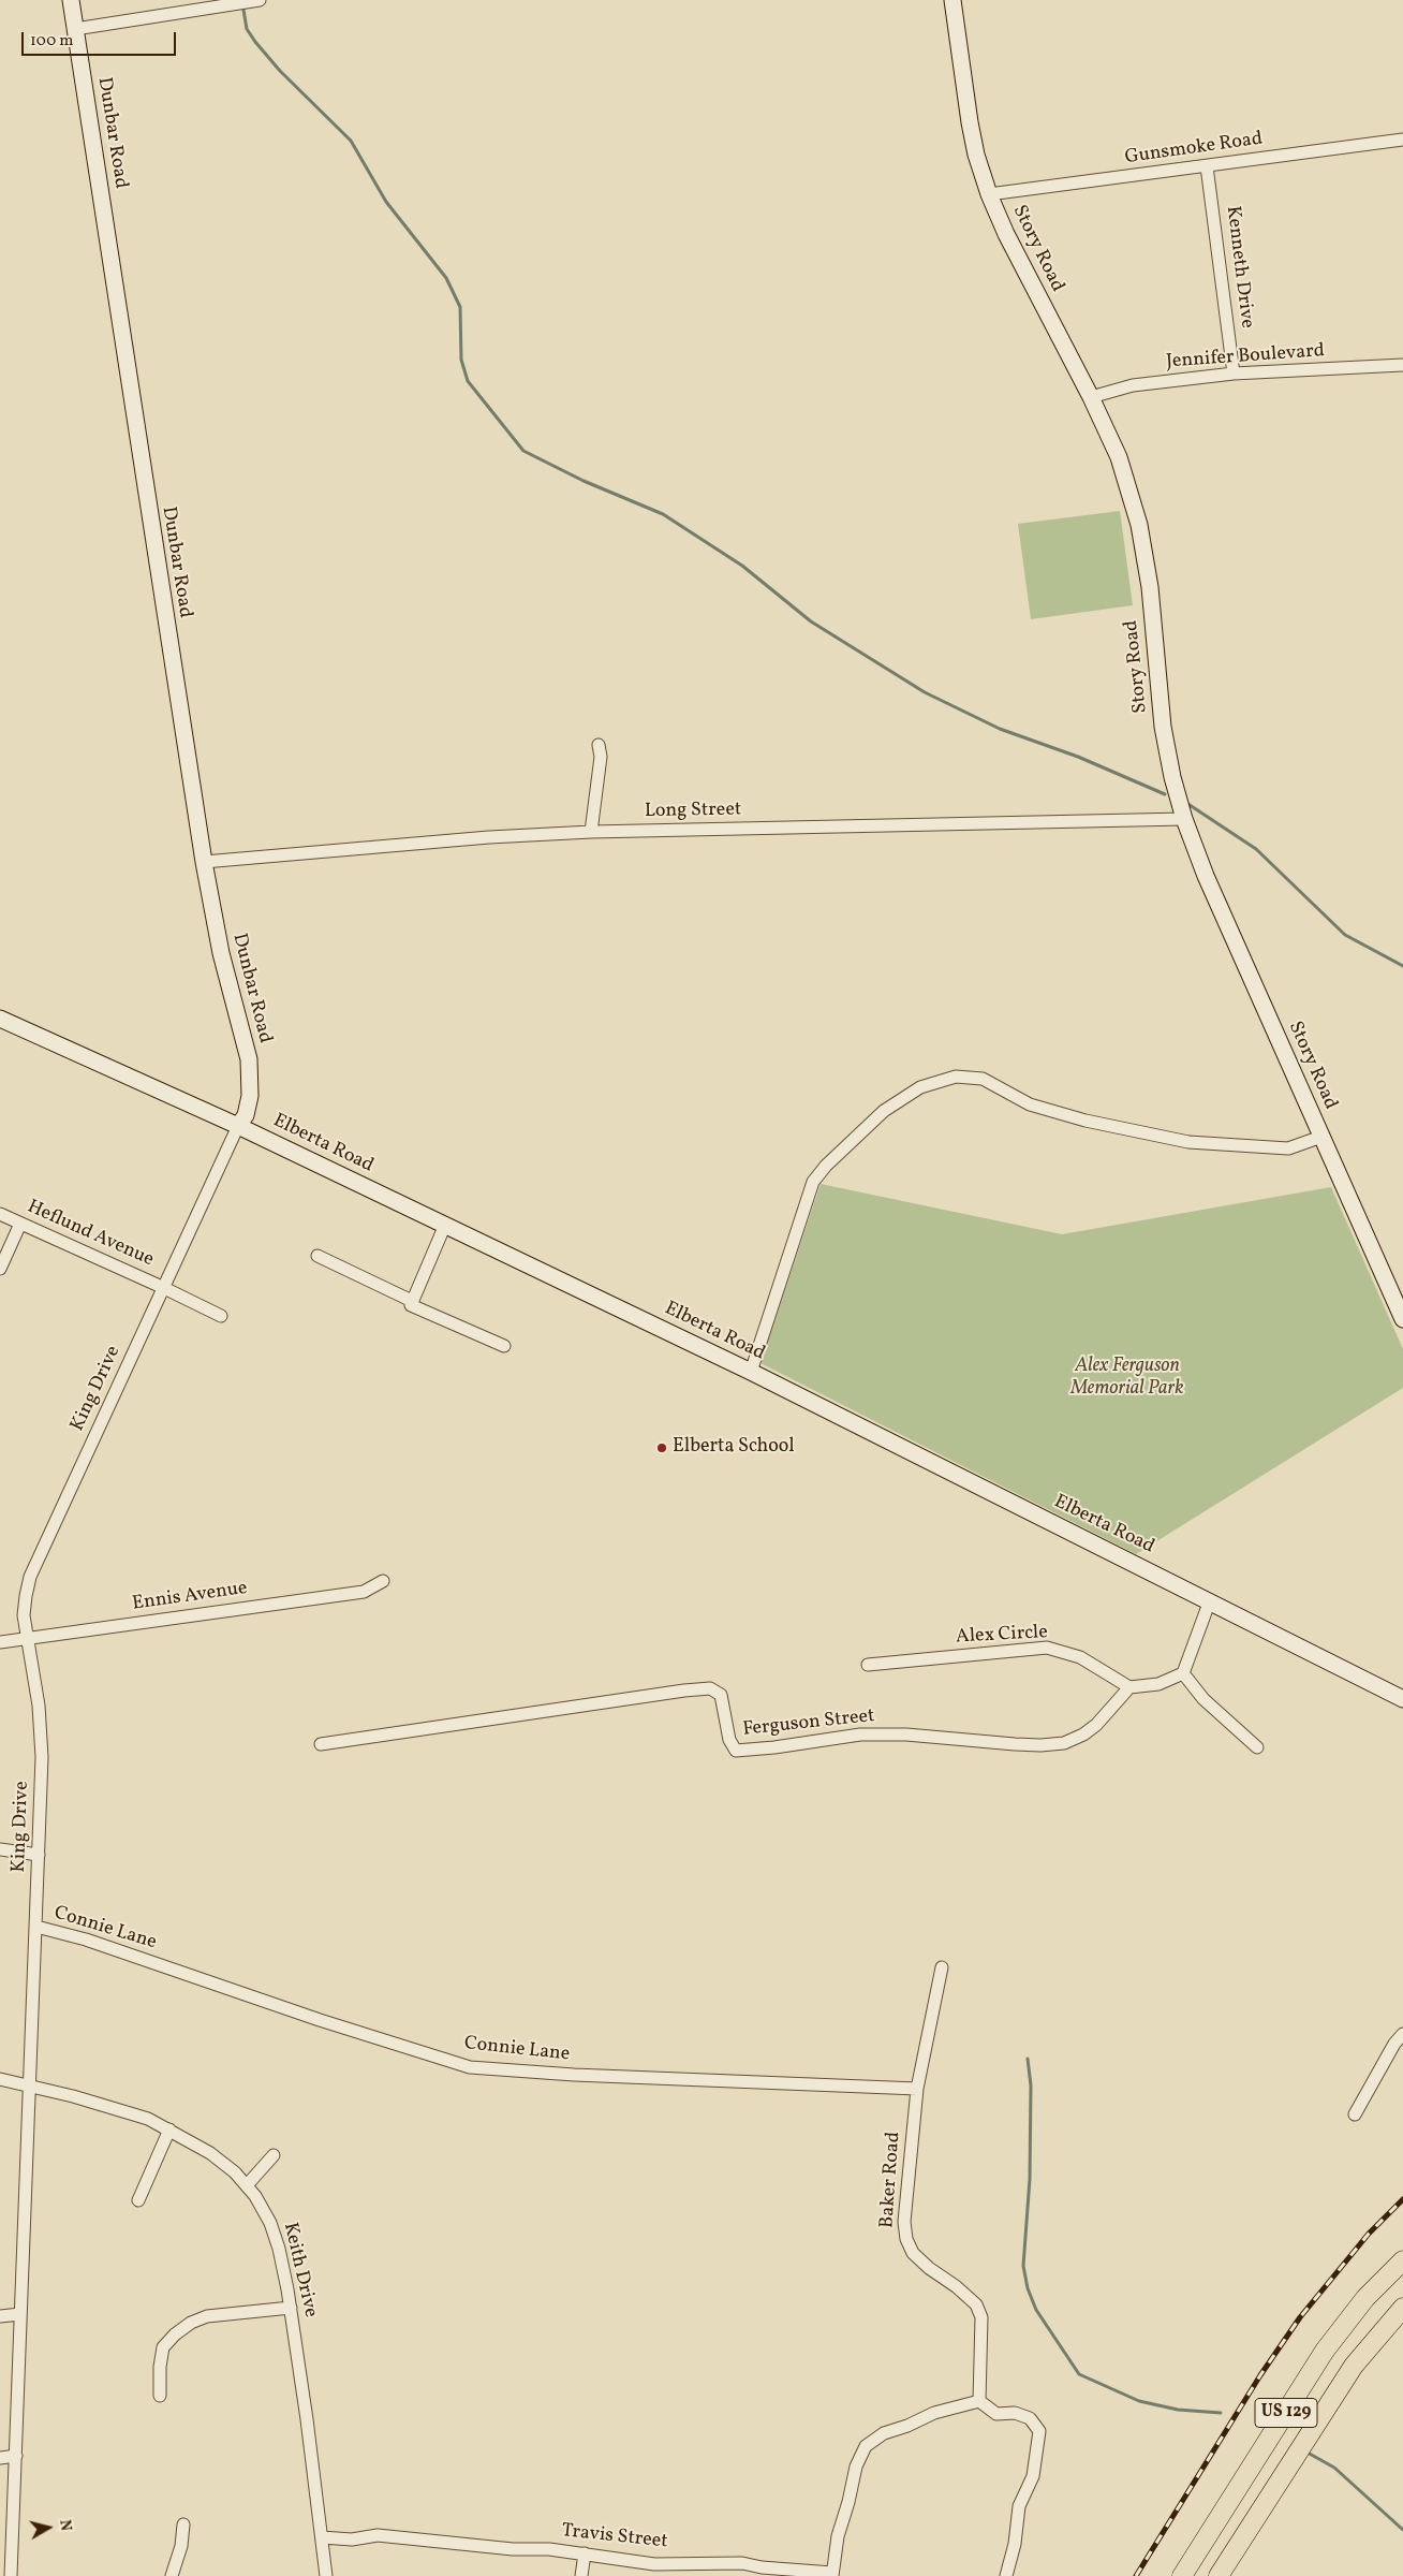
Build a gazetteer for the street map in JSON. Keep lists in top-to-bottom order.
{
  "streets": {
    "main road": ["US 129"],
    "street": [
      "Dunbar Road",
      "Gunsmoke Road",
      "Story Road",
      "Kenneth Drive",
      "Jennifer Boulevard",
      "Long Street",
      "Elberta Road",
      "Heflund Avenue",
      "King Drive",
      "Ennis Avenue",
      "Alex Circle",
      "Ferguson Street",
      "Connie Lane",
      "Baker Road",
      "Keith Drive",
      "Travis Street"
    ]
  },
  "crossings": [
    ["Dunbar Road", "Long Street"],
    ["Dunbar Road", "Elberta Road"],
    ["Dunbar Road", "King Drive"],
    ["Gunsmoke Road", "Story Road"],
    ["Gunsmoke Road", "Kenneth Drive"],
    ["Story Road", "Jennifer Boulevard"],
    ["Story Road", "Long Street"],
    ["Kenneth Drive", "Jennifer Boulevard"],
    ["Elberta Road", "King Drive"],
    ["Heflund Avenue", "King Drive"],
    ["King Drive", "Ennis Avenue"],
    ["King Drive", "Connie Lane"],
    ["King Drive", "Keith Drive"],
    ["Alex Circle", "Ferguson Street"],
    ["Connie Lane", "Baker Road"],
    ["Keith Drive", "Travis Street"]
  ],
  "parks": ["Alex Ferguson Memorial Park"],
  "places": ["Elberta School"],
  "scale_bar": "100 m",
  "north": "right"
}
